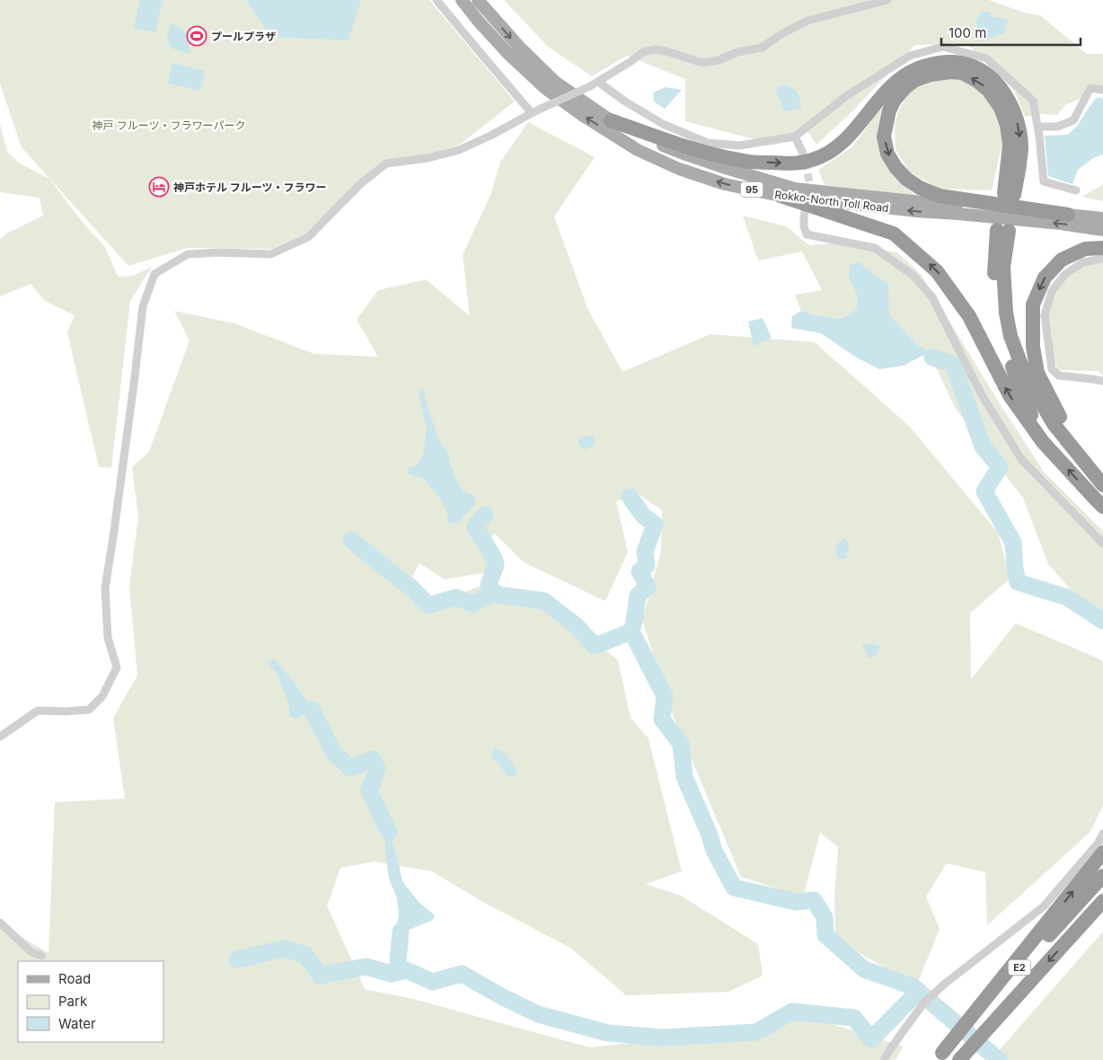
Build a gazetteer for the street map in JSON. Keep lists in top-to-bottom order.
{
  "streets": {
    "highway": ["E2"],
    "main road": ["95", "Rokko-North Toll Road"]
  },
  "parks": ["神戸 フルーツ・フラワーパーク"],
  "places": {
    "sports": ["プールプラザ"],
    "hotel": ["神戸ホテル フルーツ・フラワー"]
  },
  "legend": ["Road", "Park", "Water"],
  "scale_bar": "100 m"
}
